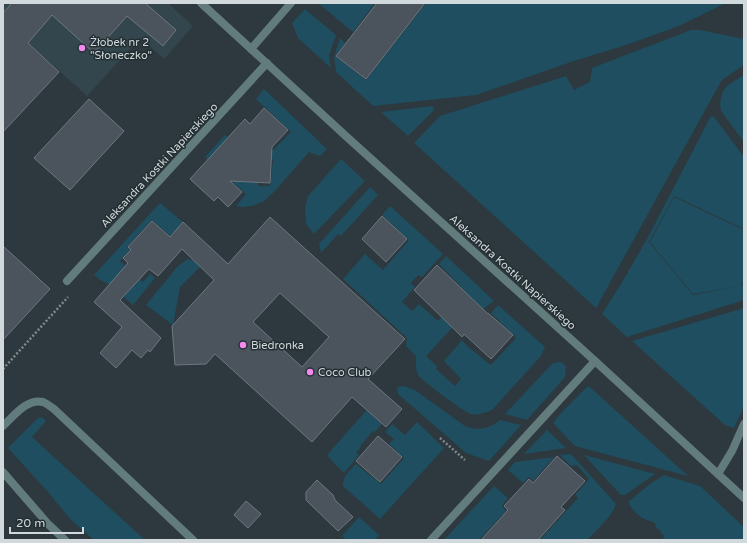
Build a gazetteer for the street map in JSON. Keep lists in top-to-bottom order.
{
  "streets": {
    "street": ["Aleksandra Kostki Napierskiego"]
  },
  "places": ["Żłobek nr 2 \"Słoneczko\"", "Biedronka", "Coco Club"],
  "scale_bar": "20 m"
}
